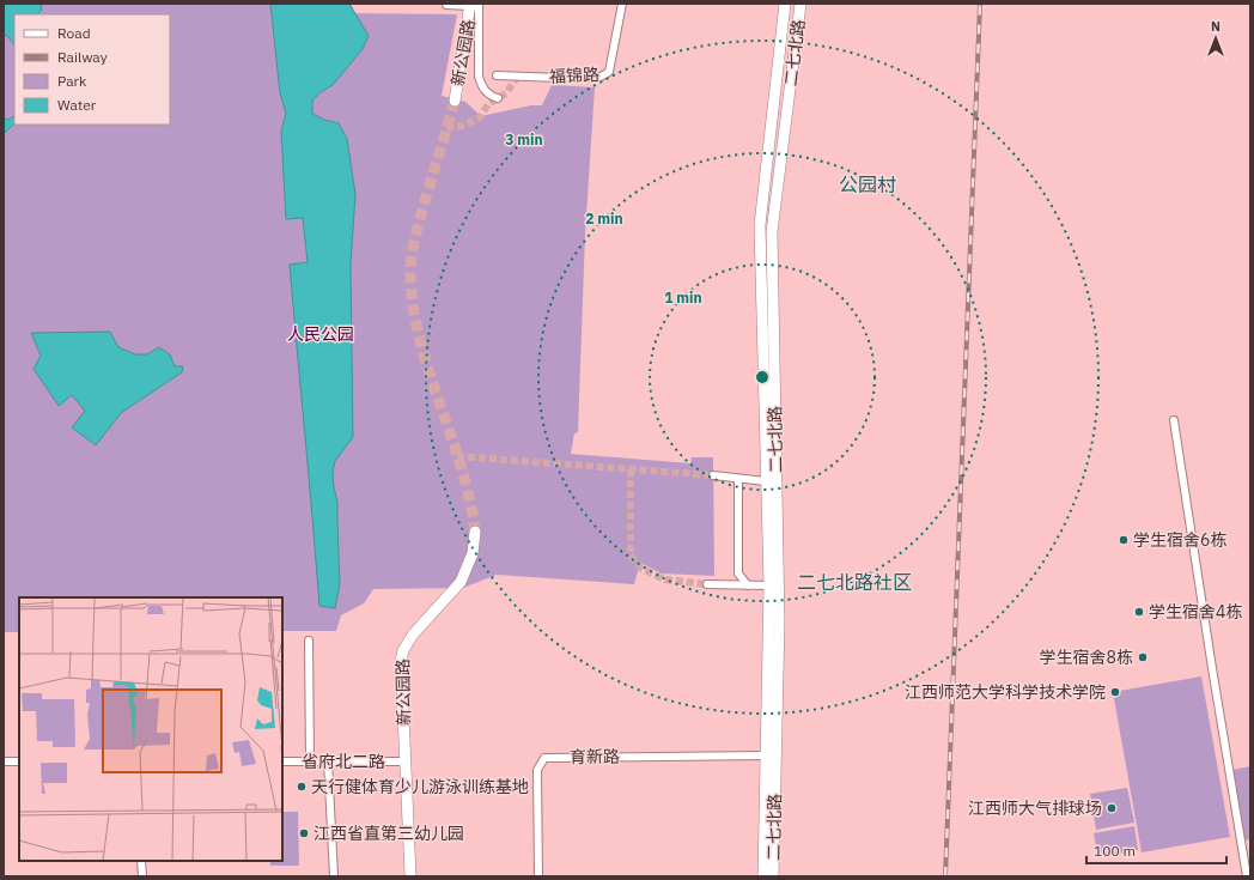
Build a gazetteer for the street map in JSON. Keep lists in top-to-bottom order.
{
  "streets": {
    "main road": ["新公园路", "二七北路"],
    "street": ["福锦路", "育新路", "省府北二路"]
  },
  "crossings": [
    ["新公园路", "省府北二路"],
    ["二七北路", "育新路"]
  ],
  "districts": ["公园村", "二七北路社区"],
  "parks": ["人民公园"],
  "places": [
    "学生宿舍6栋",
    "学生宿舍4栋",
    "学生宿舍8栋",
    "江西师范大学科学技术学院",
    "天行健体育少儿游泳训练基地",
    "江西师大气排球场",
    "江西省直第三幼儿园"
  ],
  "legend": [
    "Road",
    "Railway",
    "Park",
    "Water"
  ],
  "scale_bar": "100 m",
  "north": "top",
  "rings": ["3 min", "2 min", "1 min"]
}
